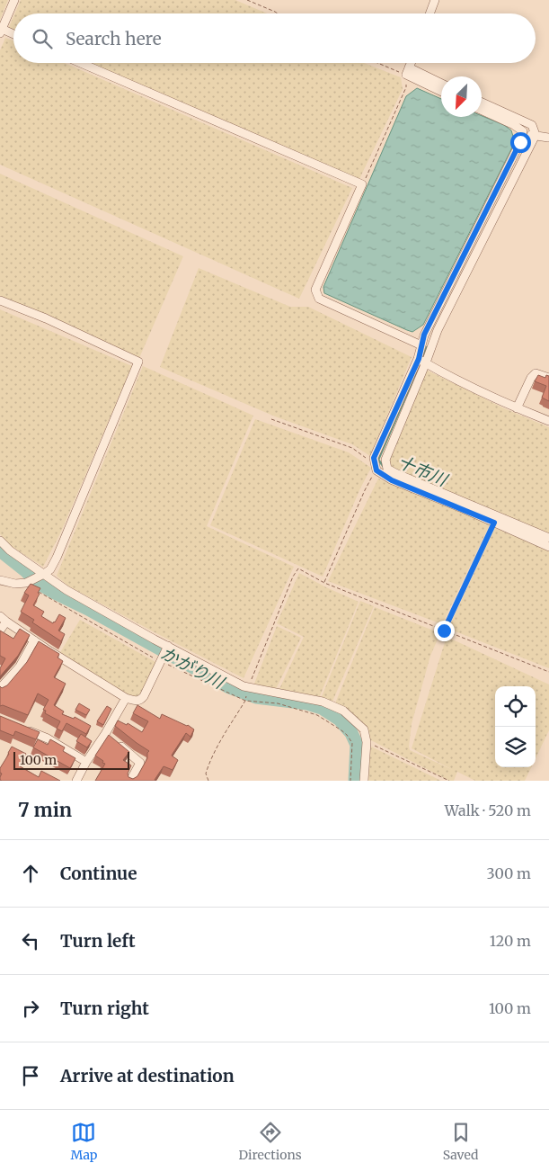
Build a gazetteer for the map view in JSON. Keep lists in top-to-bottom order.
{
  "water": ["十市川", "かがり川"],
  "scale_bar": "100 m",
  "north": "bottom left",
  "page": {
    "search": "Search here",
    "scale": "100 m",
    "heading": ["7 min", "Walk · 520 m"],
    "list": [
      ["Continue", "300 m"],
      ["Turn left", "120 m"],
      ["Turn right", "100 m"],
      "Arrive at destination"
    ],
    "nav": ["Map", "Directions", "Saved"]
  }
}
